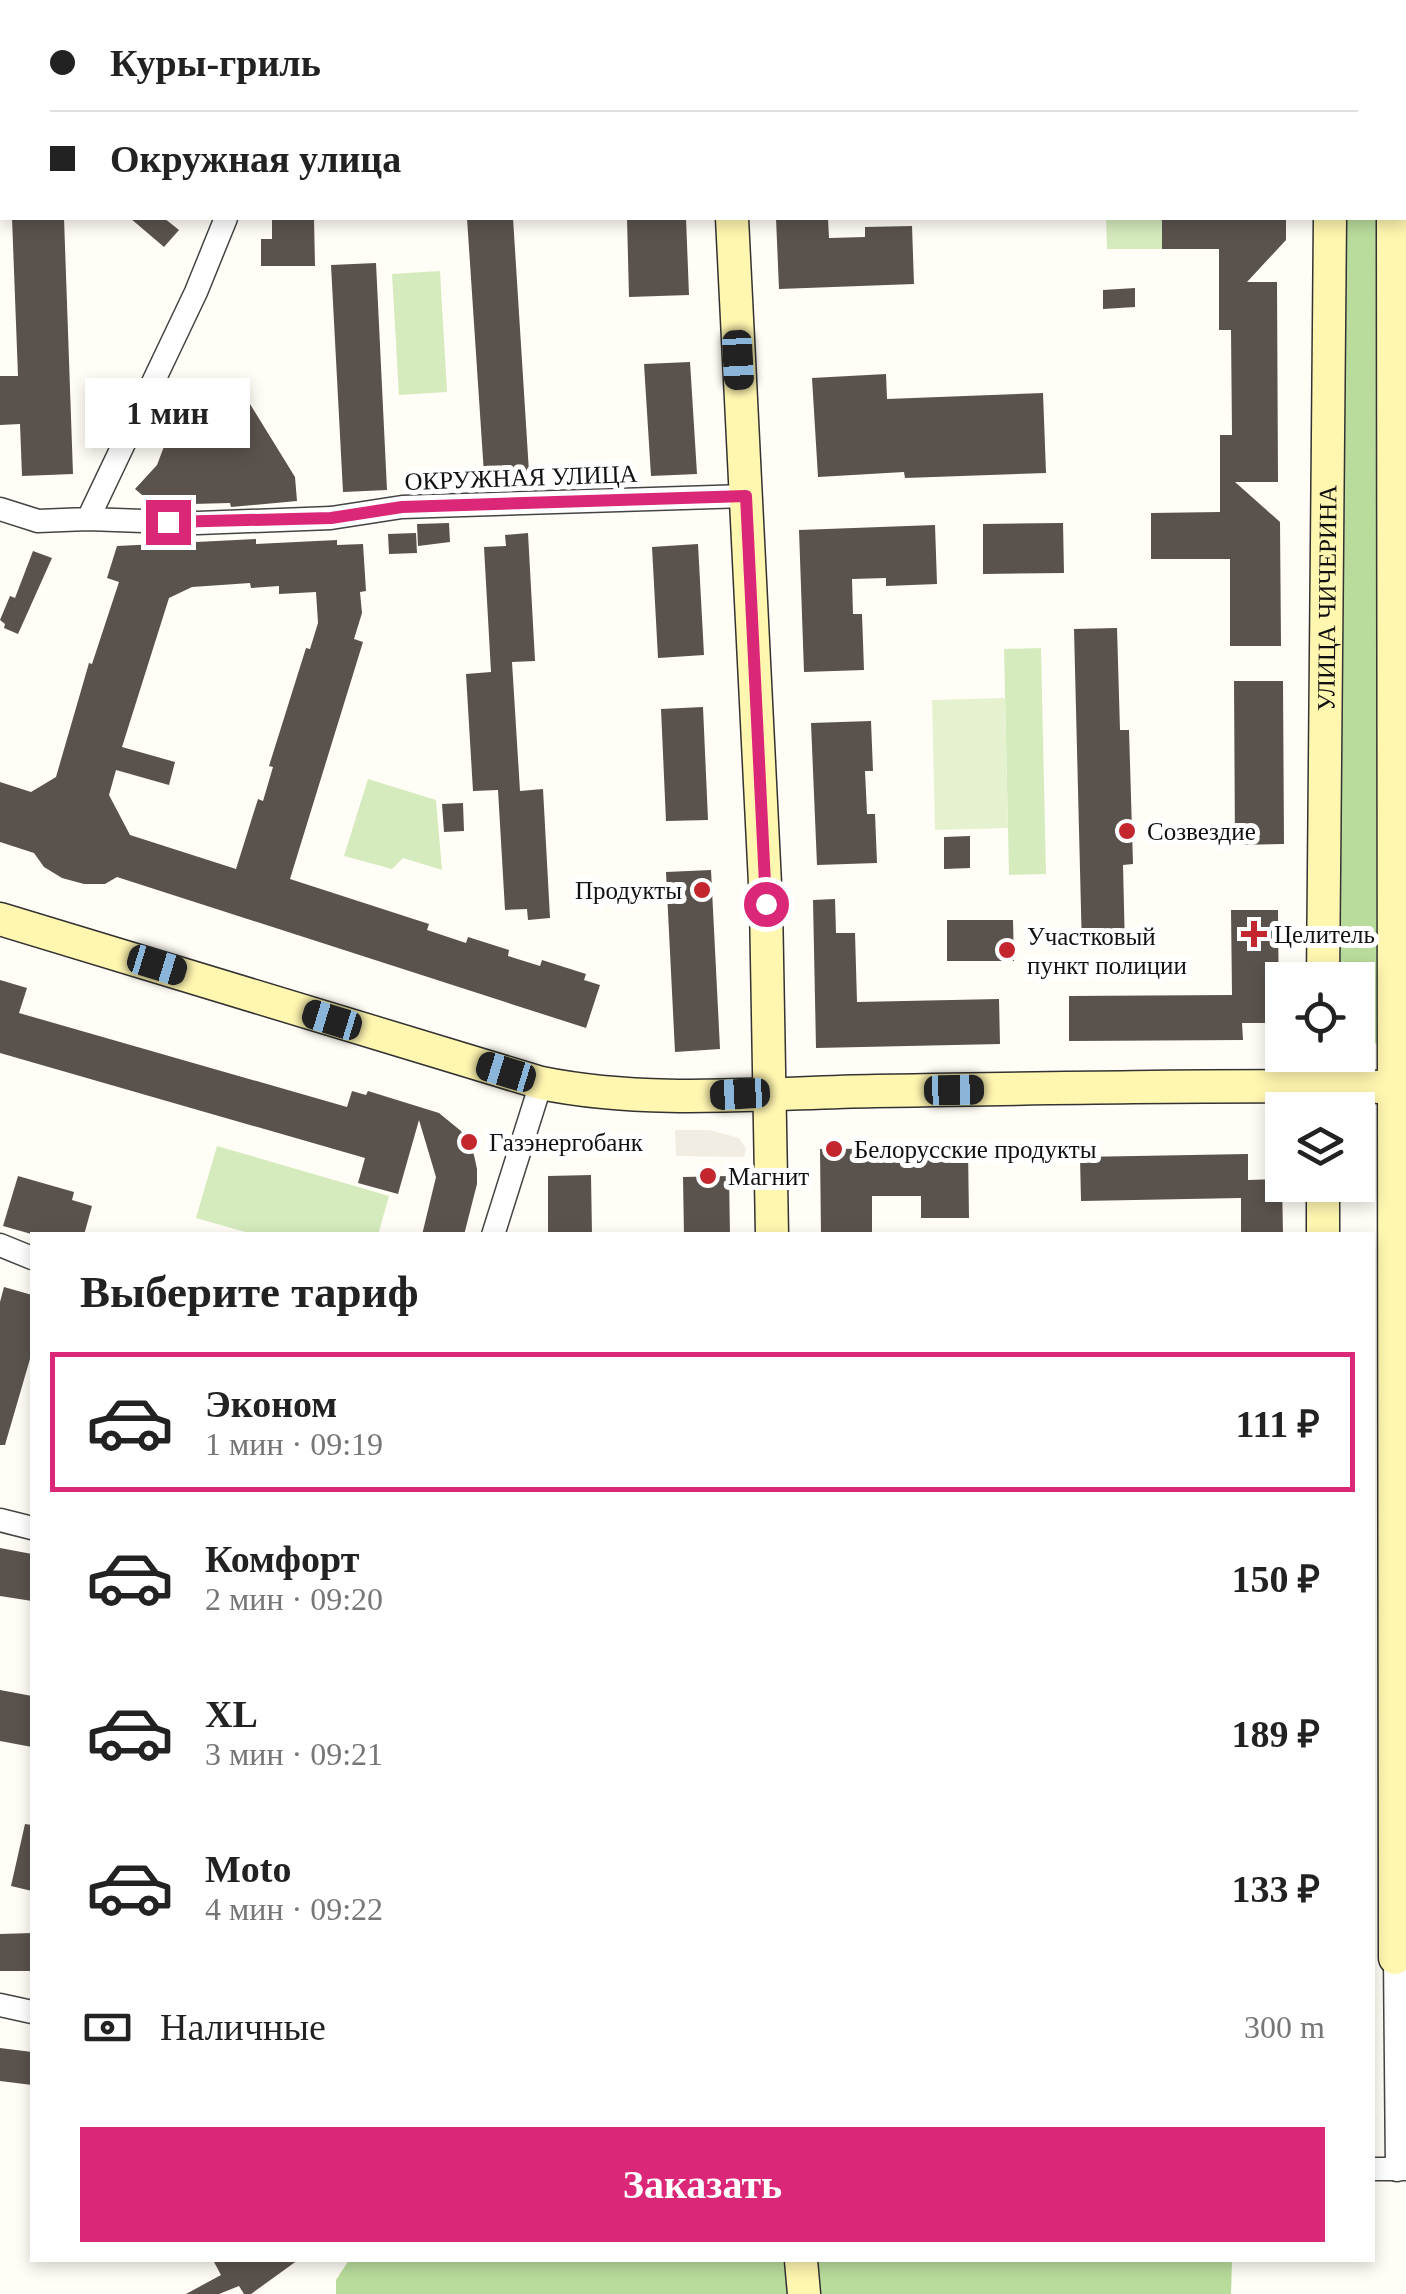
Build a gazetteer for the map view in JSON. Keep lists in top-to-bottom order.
{
  "streets": {
    "street": ["ОКРУЖНАЯ УЛИЦА", "УЛИЦА ЧИЧЕРИНА"]
  },
  "places": {
    "other": [
      "Созвездие",
      "Продукты",
      "Участковый пункт полиции",
      "Газэнергобанк",
      "Белорусские продукты",
      "Магнит"
    ],
    "health": ["Целитель"]
  },
  "page": {
    "banner": ["Куры-гриль", "Окружная улица"],
    "bubble": "1 мин",
    "heading": "Выберите тариф",
    "list": [
      {
        "name": "Эконом",
        "note": "1 мин · 09:19",
        "value": "111 ₽"
      },
      {
        "name": "Комфорт",
        "note": "2 мин · 09:20",
        "value": "150 ₽"
      },
      {
        "name": "XL",
        "note": "3 мин · 09:21",
        "value": "189 ₽"
      },
      {
        "name": "Moto",
        "note": "4 мин · 09:22",
        "value": "133 ₽"
      }
    ],
    "pay": ["Наличные", "300 m"],
    "buttons": "Заказать"
  }
}
